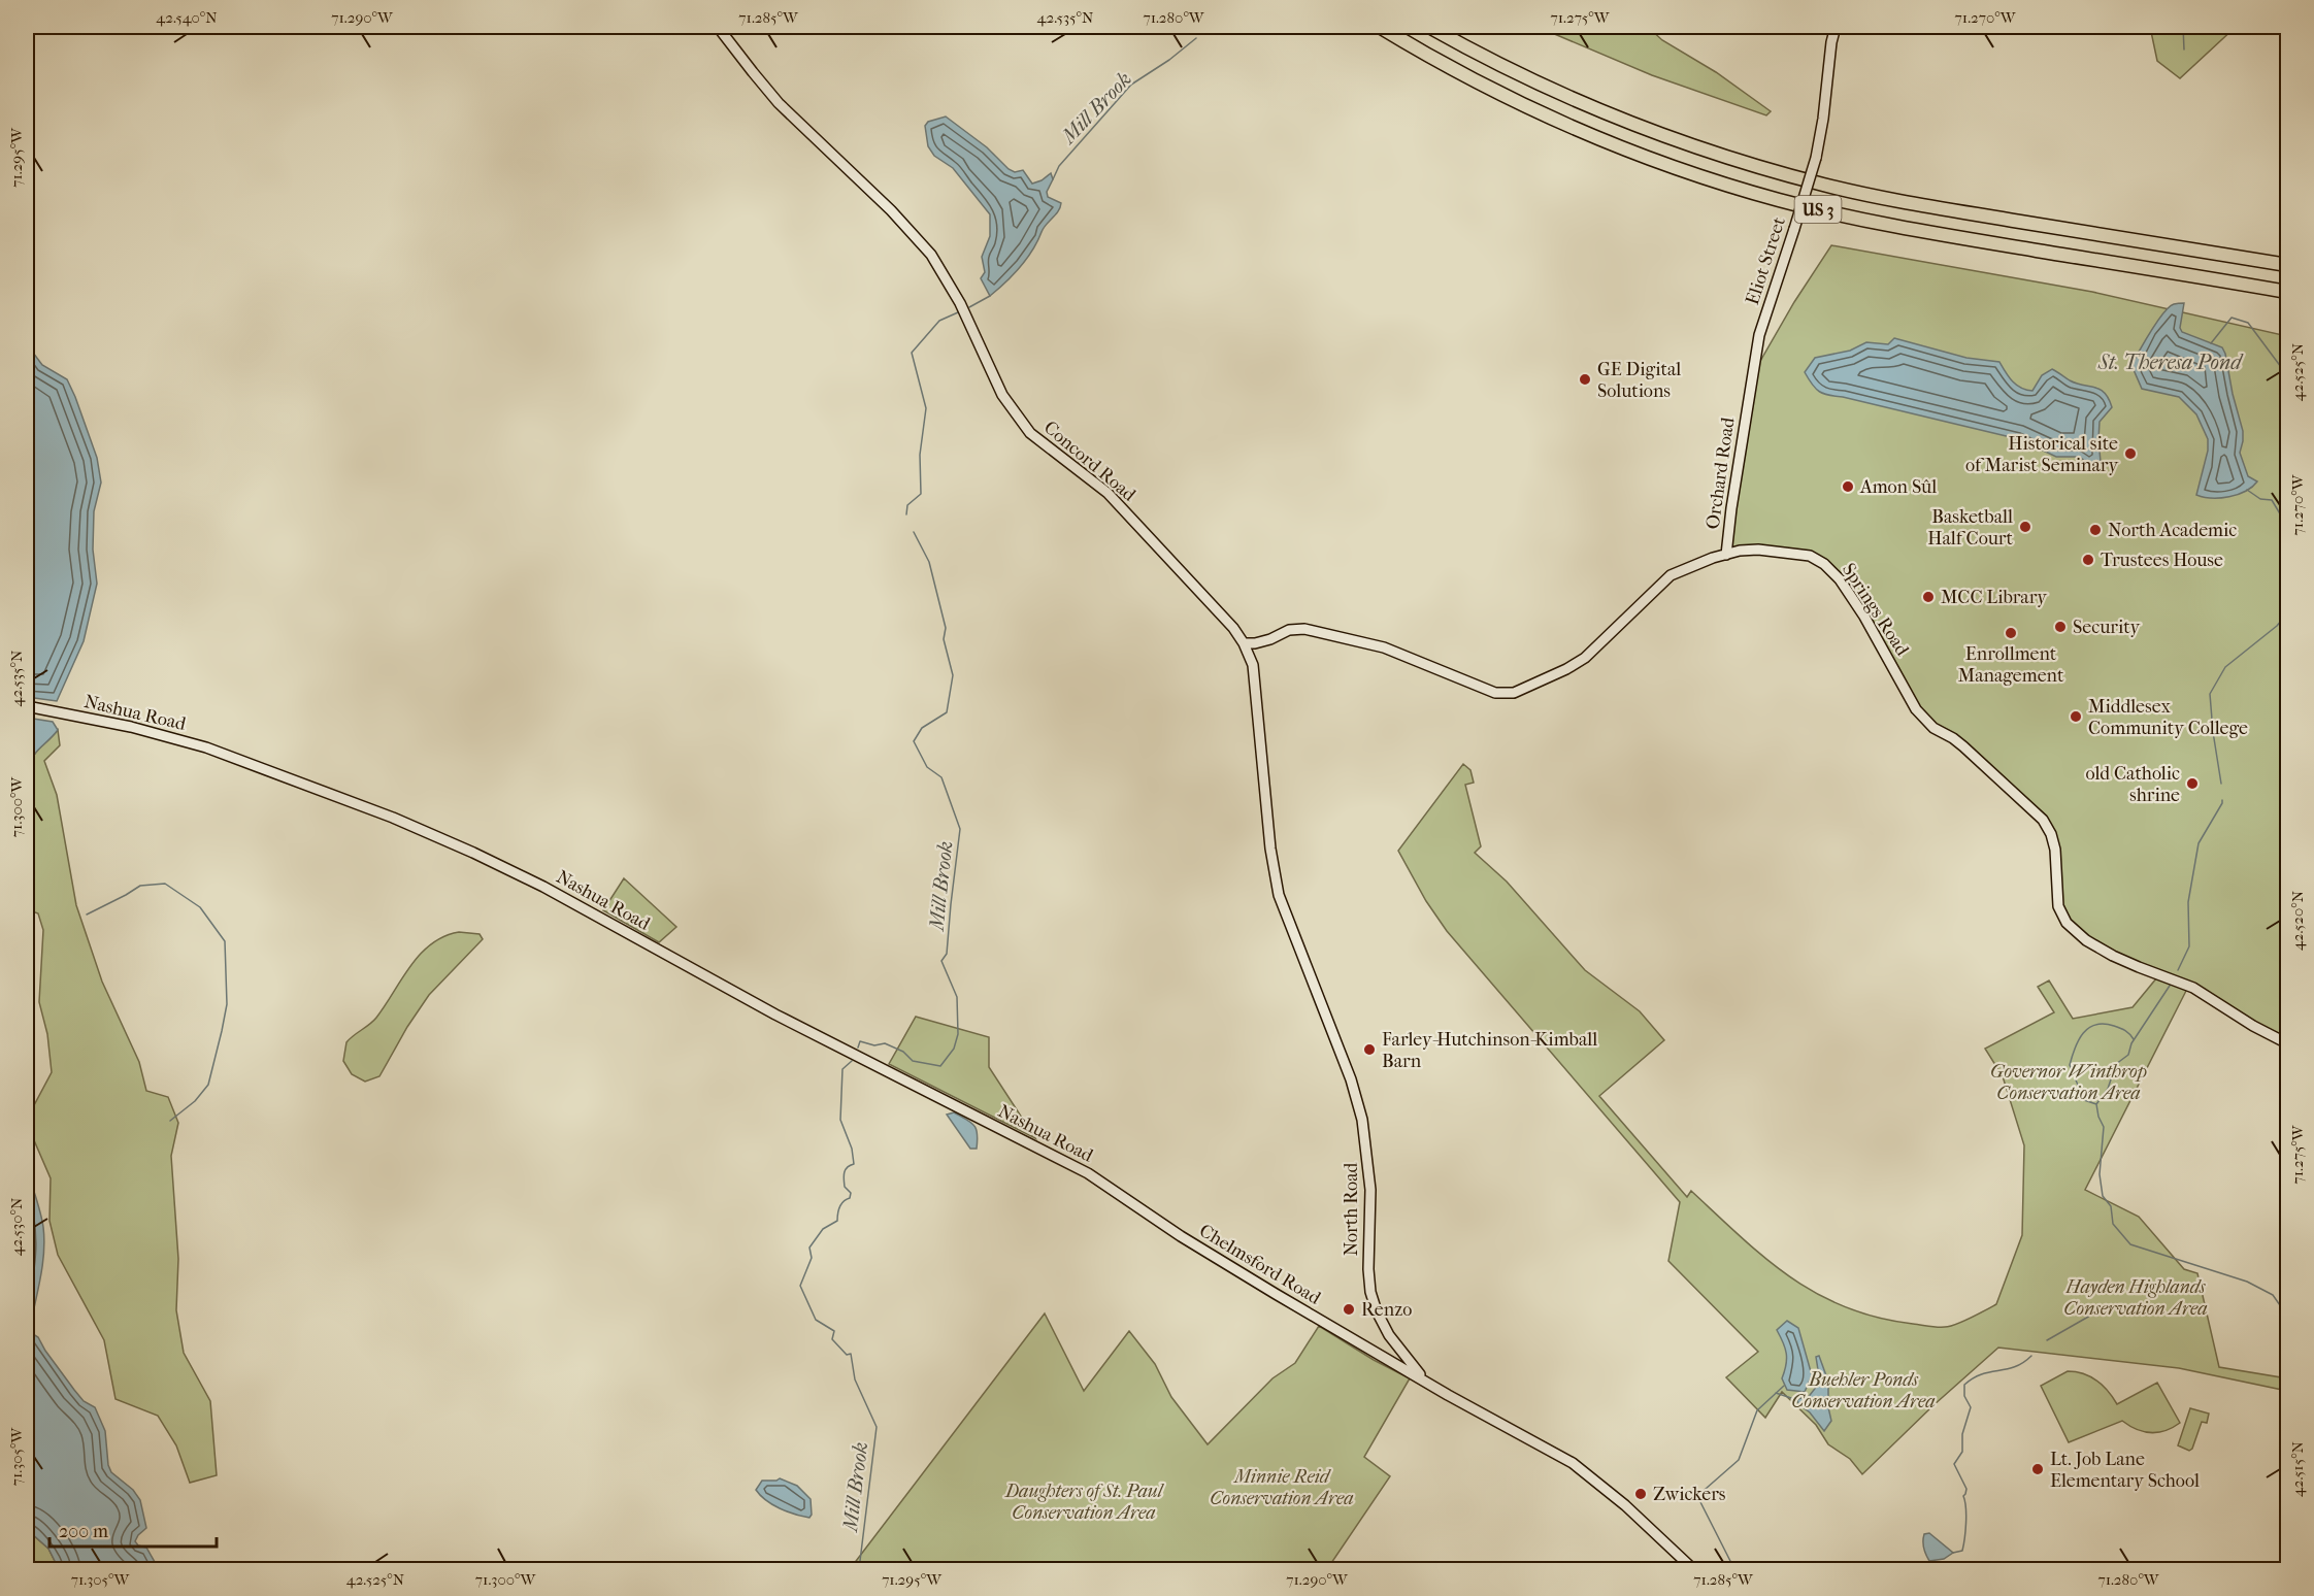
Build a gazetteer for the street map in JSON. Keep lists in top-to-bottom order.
{
  "streets": {
    "highway": ["US 3"],
    "main road": [
      "Eliot Street",
      "Concord Road",
      "Orchard Road",
      "Springs Road",
      "Nashua Road",
      "North Road",
      "Chelmsford Road"
    ]
  },
  "crossings": [
    ["Eliot Street", "Orchard Road"],
    ["Concord Road", "Springs Road"],
    ["Concord Road", "North Road"],
    ["Orchard Road", "Springs Road"],
    ["Nashua Road", "Chelmsford Road"]
  ],
  "water": ["Mill Brook", "St. Theresa Pond"],
  "parks": [
    "Governor Winthrop Conservation Area",
    "Hayden Highlands Conservation Area",
    "Buehler Ponds Conservation Area",
    "Minnie Reid Conservation Area",
    "Daughters of St. Paul Conservation Area"
  ],
  "places": [
    "GE Digital Solutions",
    "Historical site of Marist Seminary",
    "Amon Sûl",
    "Basketball Half Court",
    "North Academic",
    "Trustees House",
    "MCC Library",
    "Security",
    "Enrollment Management",
    "Middlesex Community College",
    "old Catholic shrine",
    "Farley-Hutchinson-Kimball Barn",
    "Renzo",
    "Lt. Job Lane Elementary School",
    "Zwickers"
  ],
  "scale_bar": "200 m",
  "coordinates": [
    "42.540°N",
    "71.290°W",
    "71.285°W",
    "42.535°N",
    "71.280°W",
    "71.275°W",
    "71.270°W",
    "71.295°W",
    "42.525°N",
    "71.300°W",
    "42.520°N",
    "42.530°N",
    "71.305°W",
    "42.515°N"
  ]
}
